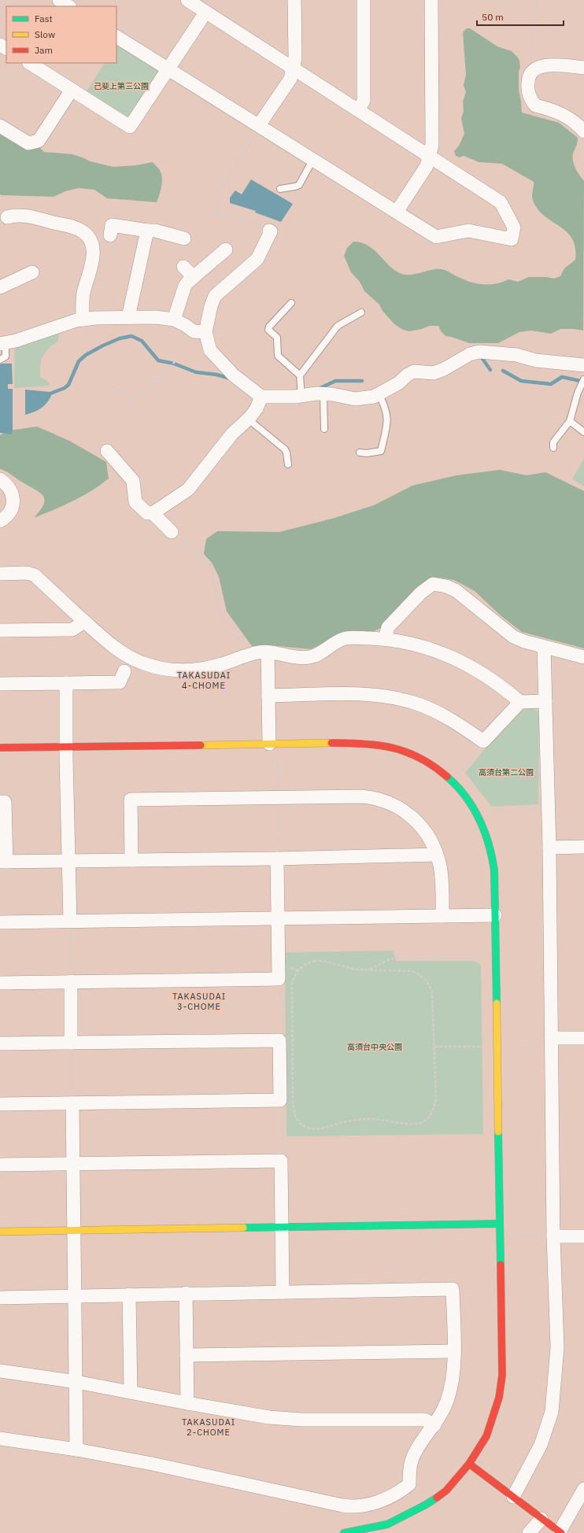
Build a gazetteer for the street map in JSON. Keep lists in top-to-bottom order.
{
  "districts": ["TAKASUDAI 4-CHOME", "TAKASUDAI 3-CHOME", "TAKASUDAI 2-CHOME"],
  "parks": ["己斐上第三公園", "高須台第二公園", "高須台中央公園"],
  "legend": ["Fast", "Slow", "Jam"],
  "scale_bar": "50 m"
}
